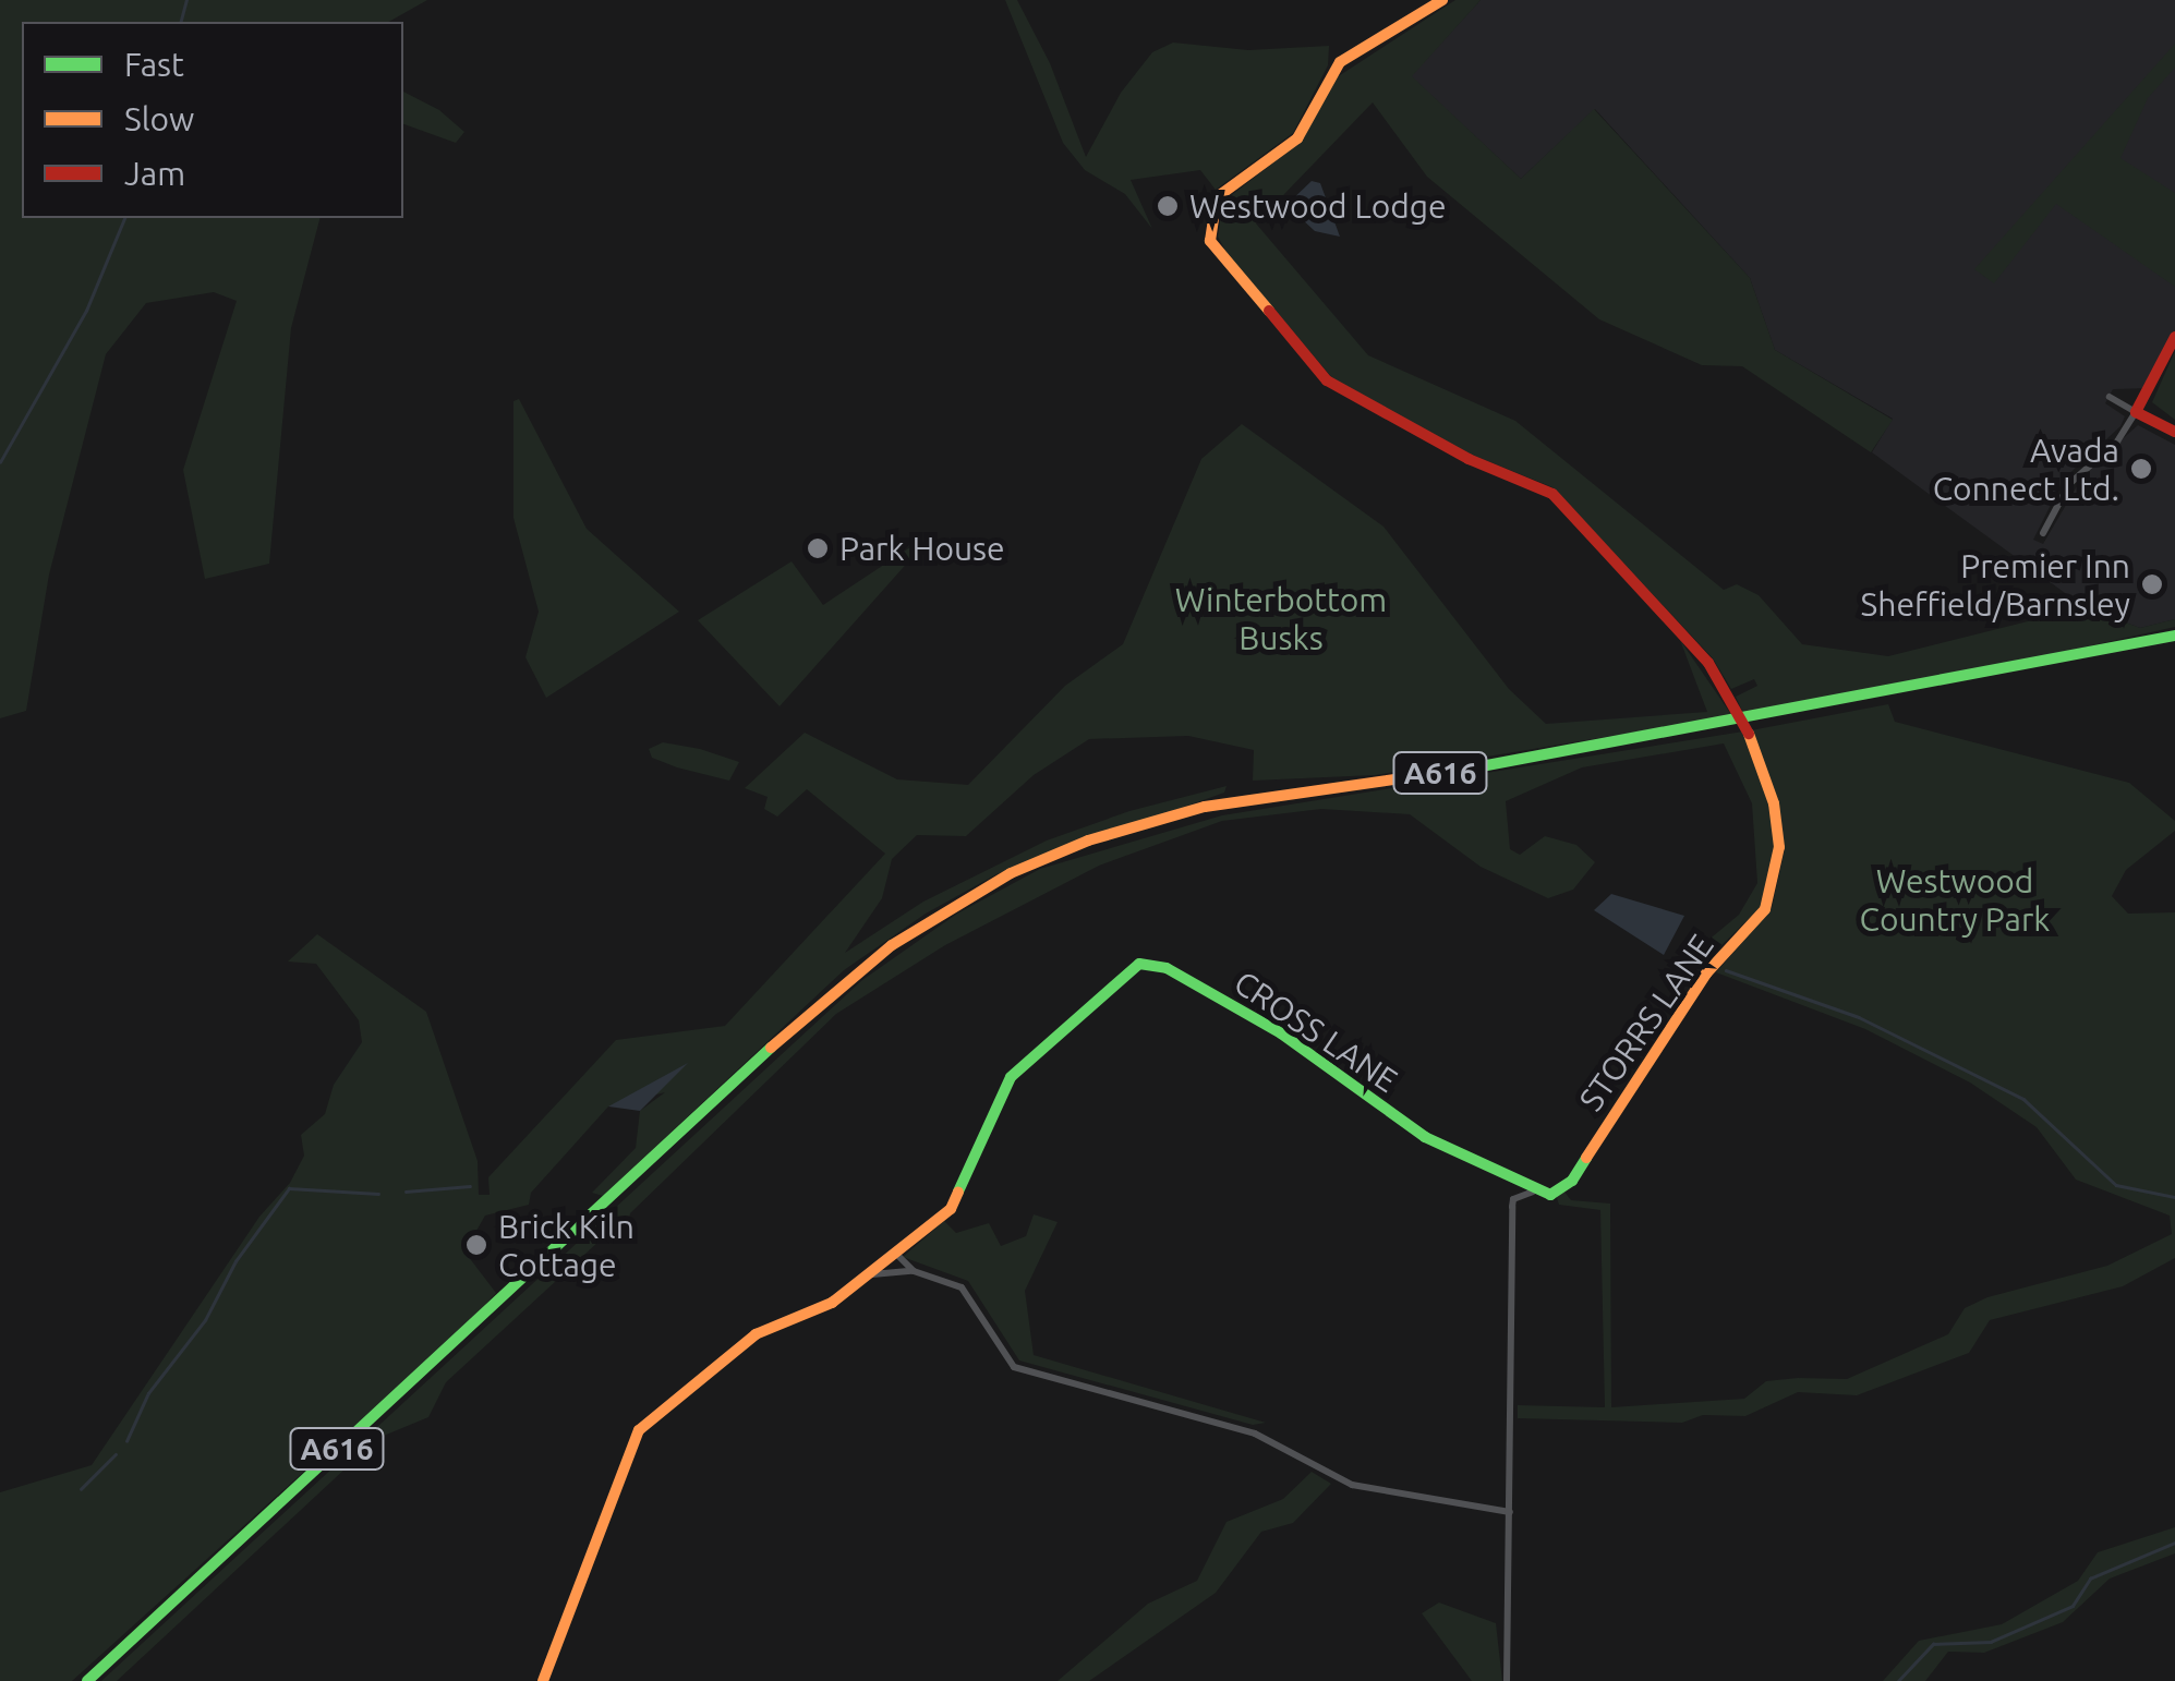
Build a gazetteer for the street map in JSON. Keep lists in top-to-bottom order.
{
  "streets": {
    "main road": ["A616", "STORRS LANE", "CROSS LANE"]
  },
  "crossings": [
    ["STORRS LANE", "CROSS LANE"]
  ],
  "parks": ["Winterbottom Busks", "Westwood Country Park"],
  "places": [
    "Westwood Lodge",
    "Avada Connect Ltd.",
    "Park House",
    "Premier Inn Sheffield/Barnsley",
    "Brick Kiln Cottage"
  ],
  "legend": ["Fast", "Slow", "Jam"]
}
